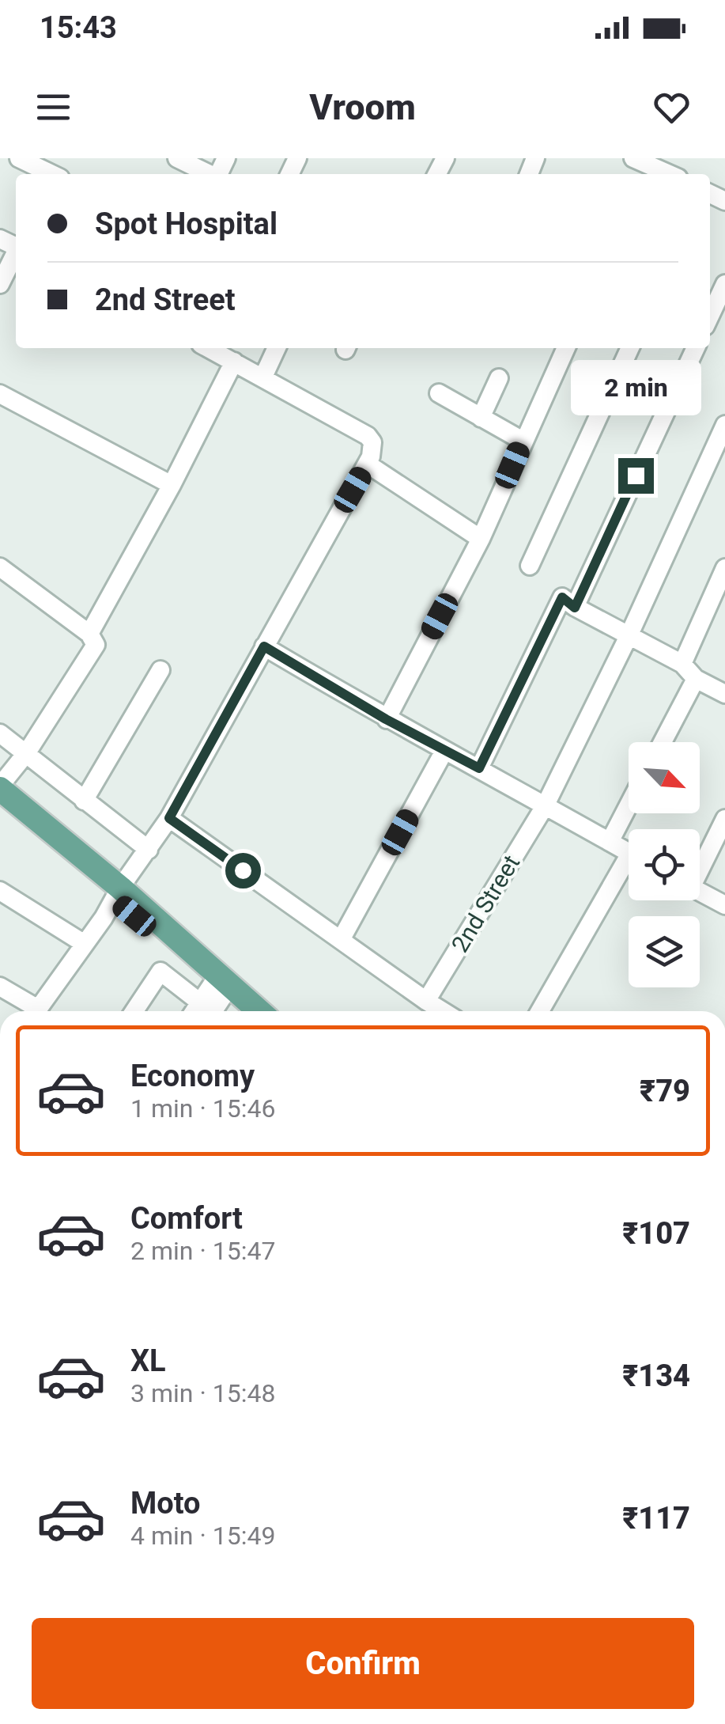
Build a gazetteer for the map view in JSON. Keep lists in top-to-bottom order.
{
  "streets": {
    "street": ["2nd Street"]
  },
  "north": "bottom right",
  "page": {
    "status": "15:43",
    "header": "Vroom",
    "banner": ["Spot Hospital", "2nd Street"],
    "bubble": "2 min",
    "list": [
      {
        "name": "Economy",
        "note": "1 min · 15:46",
        "value": "₹79"
      },
      {
        "name": "Comfort",
        "note": "2 min · 15:47",
        "value": "₹107"
      },
      {
        "name": "XL",
        "note": "3 min · 15:48",
        "value": "₹134"
      },
      {
        "name": "Moto",
        "note": "4 min · 15:49",
        "value": "₹117"
      }
    ],
    "buttons": "Confirm"
  }
}
